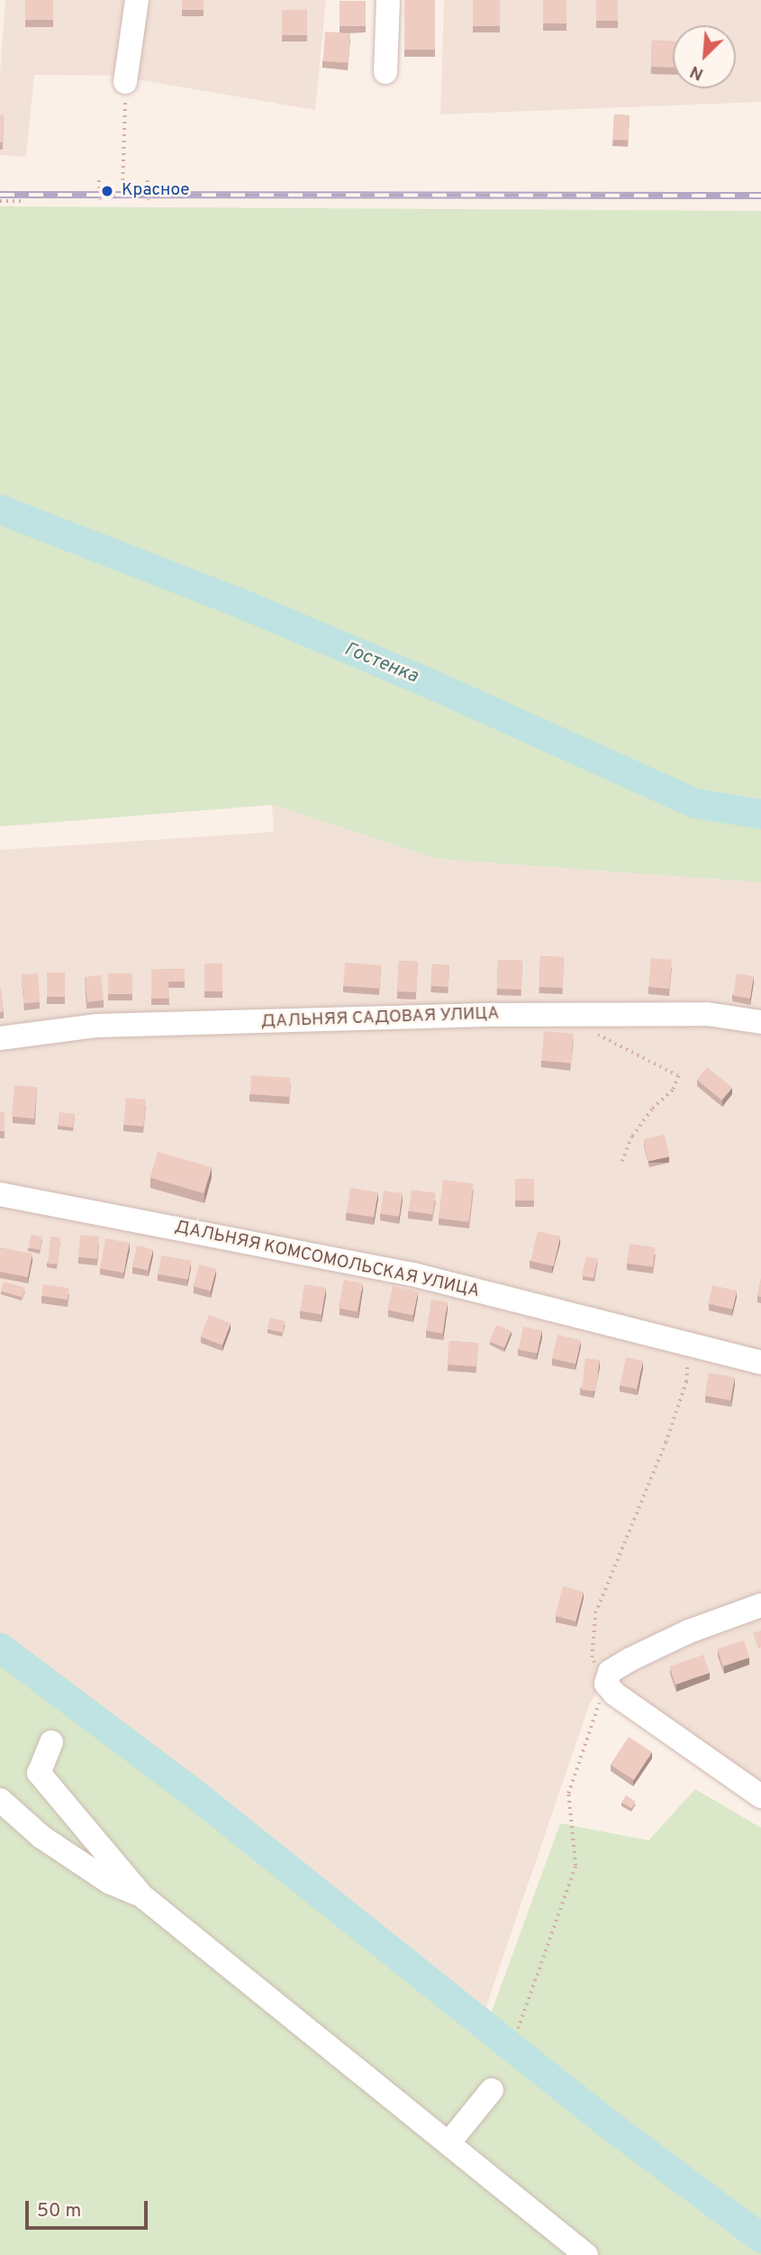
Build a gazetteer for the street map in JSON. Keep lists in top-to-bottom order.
{
  "streets": {
    "street": ["ДАЛЬНЯЯ САДОВАЯ УЛИЦА", "ДАЛЬНЯЯ КОМСОМОЛЬСКАЯ УЛИЦА"]
  },
  "water": ["Гостенка"],
  "places": ["Красное"],
  "scale_bar": "50 m",
  "north": "bottom left"
}
